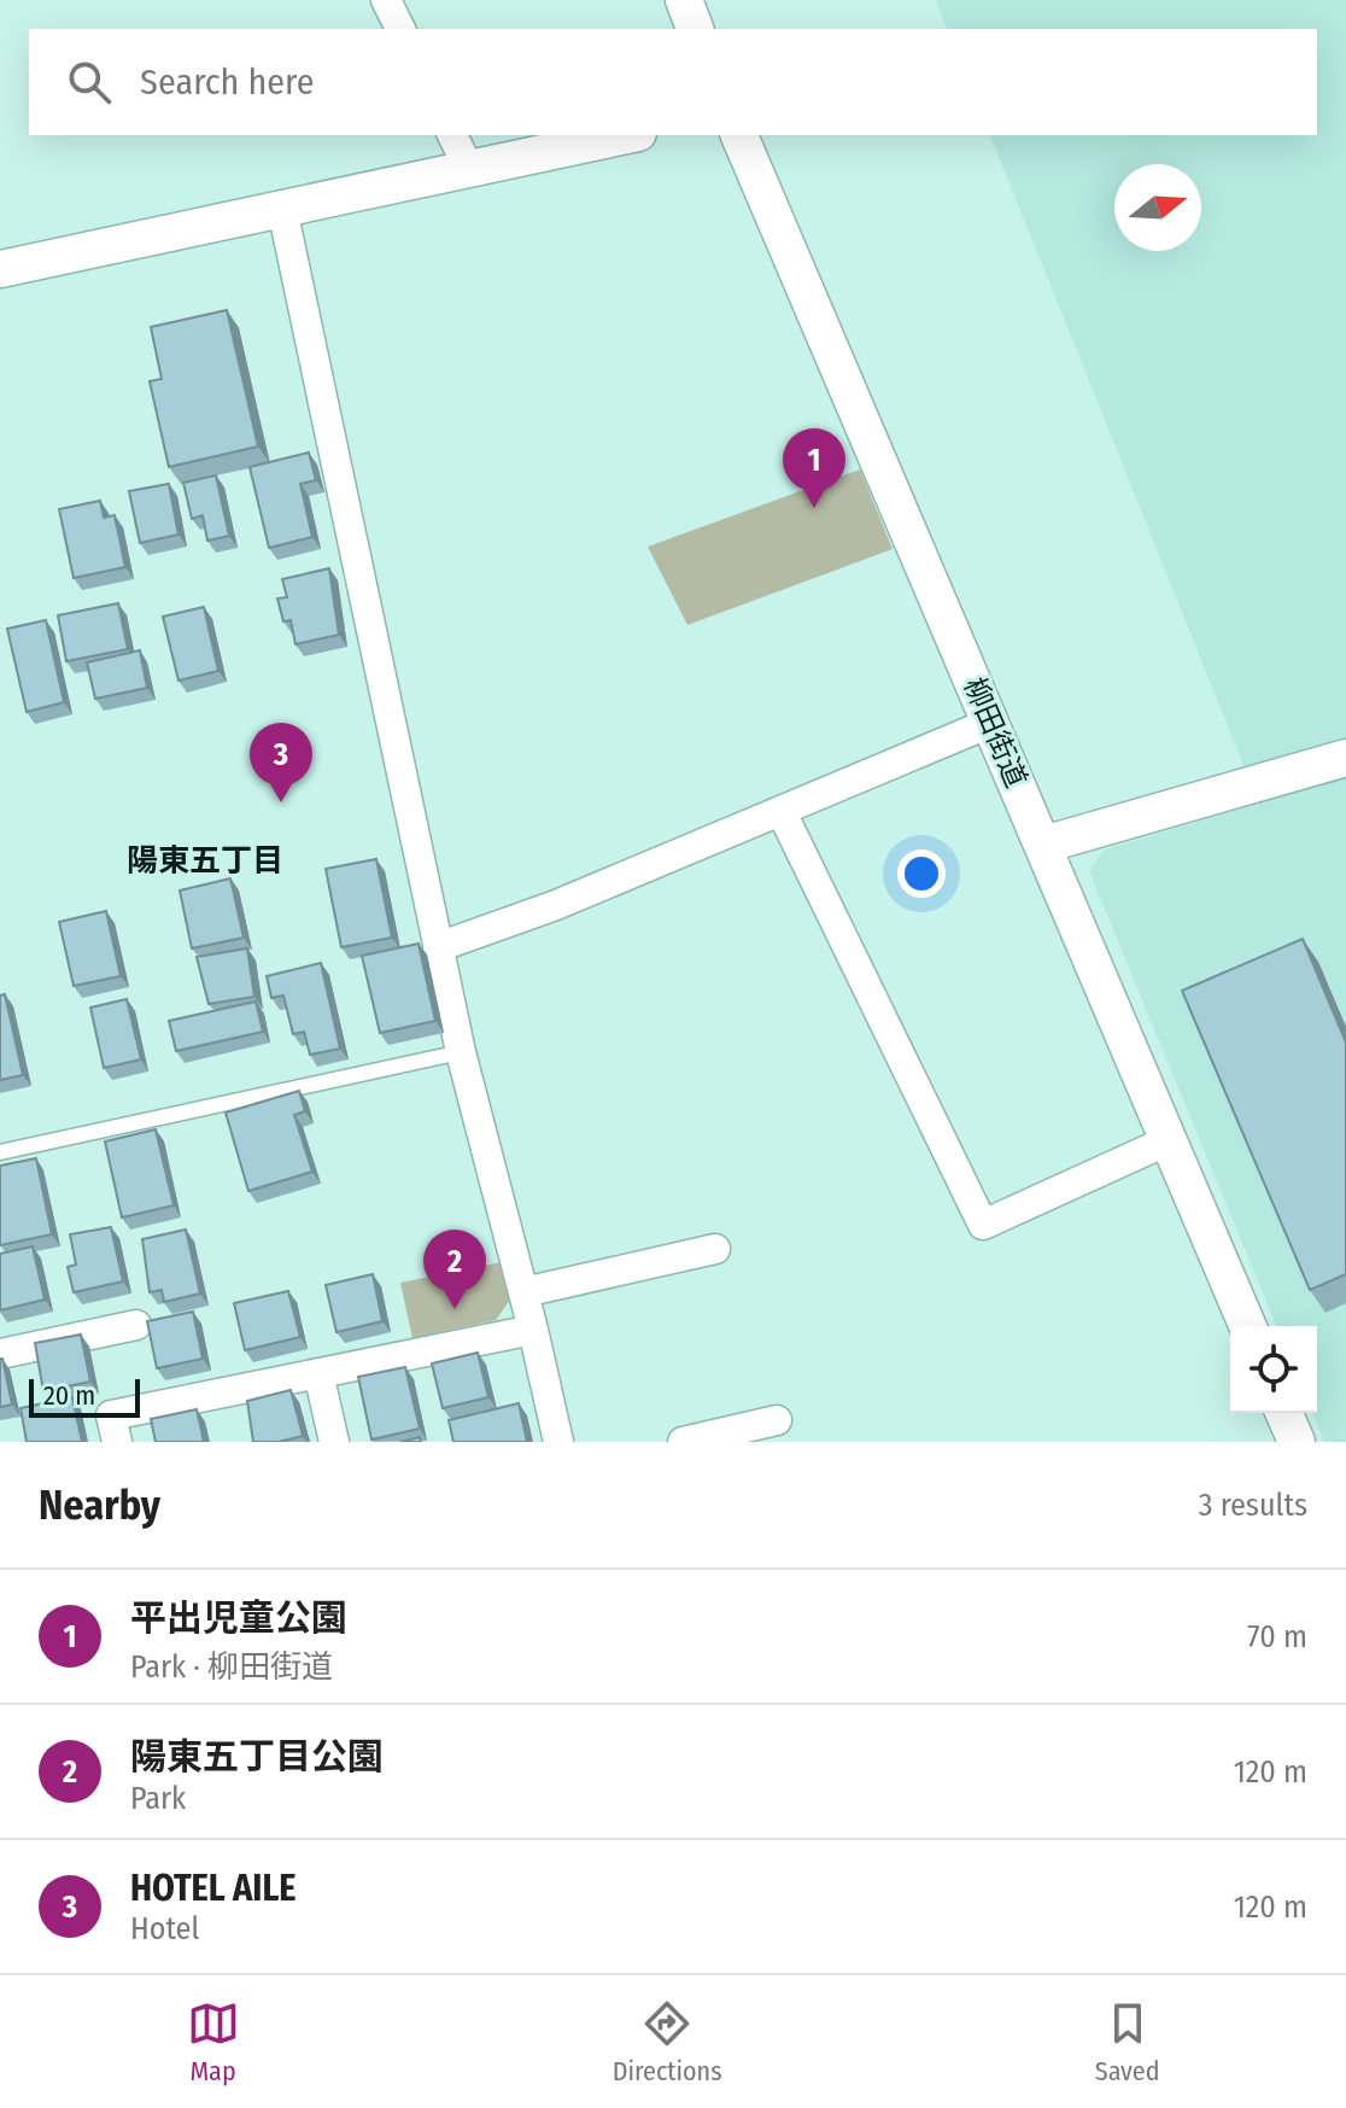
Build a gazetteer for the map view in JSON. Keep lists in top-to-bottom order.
{
  "streets": {
    "street": ["柳田街道"]
  },
  "districts": ["陽東五丁目"],
  "scale_bar": "20 m",
  "north": "right",
  "page": {
    "search": "Search here",
    "pins": ["1", "3", "2"],
    "scale": "20 m",
    "heading": ["Nearby", "3 results"],
    "list": [
      {
        "mark": "1",
        "name": "平出児童公園",
        "note": "Park · 柳田街道",
        "value": "70 m"
      },
      {
        "mark": "2",
        "name": "陽東五丁目公園",
        "note": "Park",
        "value": "120 m"
      },
      {
        "mark": "3",
        "name": "HOTEL AILE",
        "note": "Hotel",
        "value": "120 m"
      }
    ],
    "nav": ["Map", "Directions", "Saved"]
  }
}
